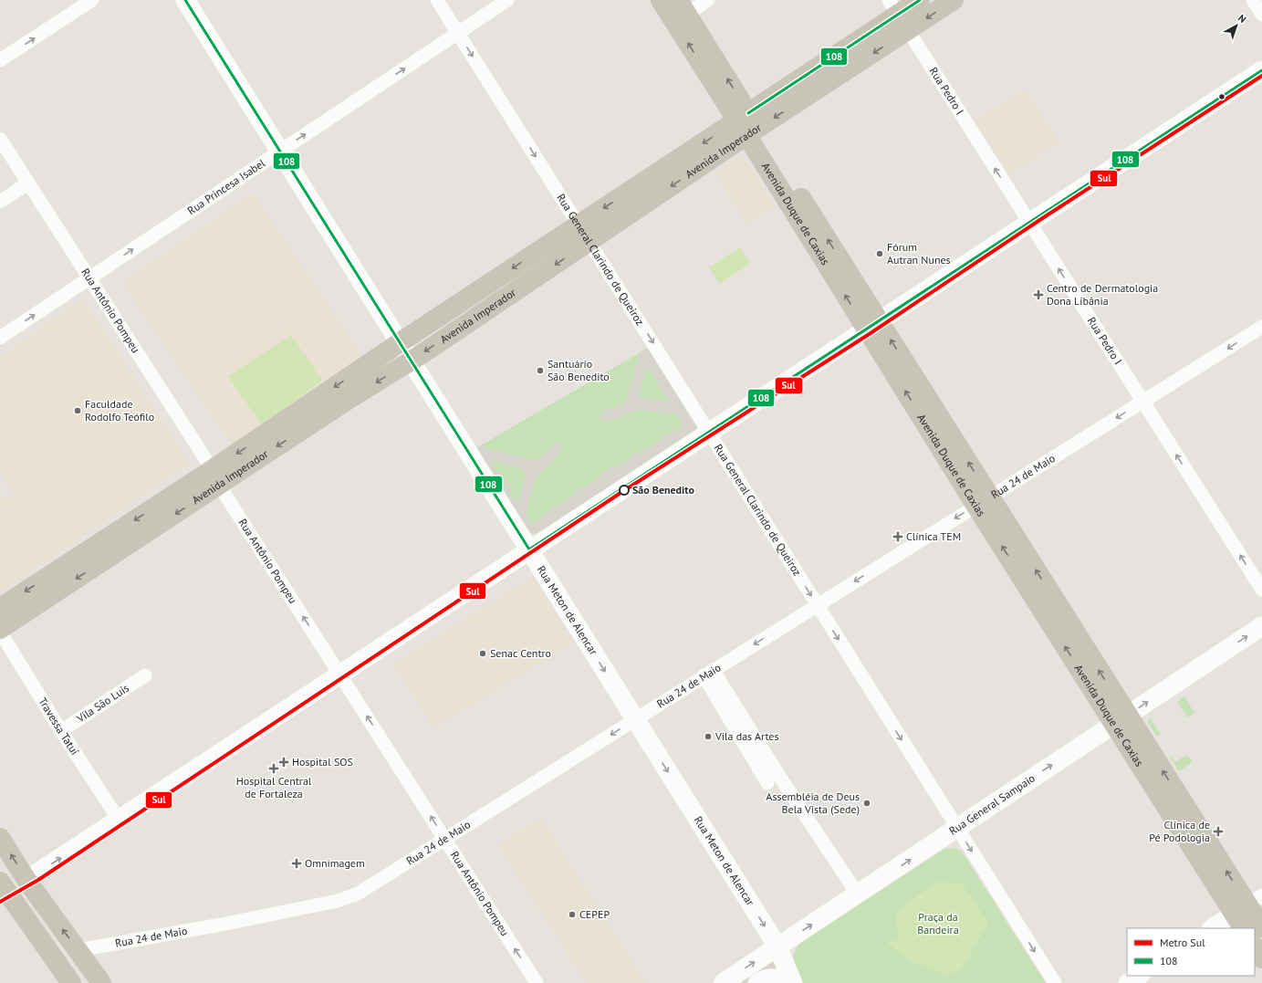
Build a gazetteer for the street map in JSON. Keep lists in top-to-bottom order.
{
  "streets": {
    "main road": ["Avenida Imperador", "Avenida Duque de Caxias"],
    "street": [
      "Rua Pedro I",
      "Rua Princesa Isabel",
      "Rua General Clarindo de Queiroz",
      "Rua Antônio Pompeu",
      "Rua 24 de Maio",
      "Rua Meton de Alencar",
      "Vila São Luís",
      "Travessa Tatuí",
      "Rua General Sampaio"
    ]
  },
  "crossings": [
    ["Rua Pedro I", "Avenida Imperador"],
    ["Rua Pedro I", "Rua 24 de Maio"],
    ["Avenida Imperador", "Avenida Duque de Caxias"],
    ["Avenida Imperador", "Rua General Clarindo de Queiroz"],
    ["Avenida Imperador", "Rua Antônio Pompeu"],
    ["Avenida Imperador", "Rua Meton de Alencar"],
    ["Avenida Imperador", "Travessa Tatuí"],
    ["Rua Princesa Isabel", "Rua General Clarindo de Queiroz"],
    ["Rua Princesa Isabel", "Rua Antônio Pompeu"],
    ["Rua Princesa Isabel", "Rua Meton de Alencar"],
    ["Avenida Duque de Caxias", "Rua 24 de Maio"],
    ["Avenida Duque de Caxias", "Rua General Sampaio"],
    ["Rua General Clarindo de Queiroz", "Rua 24 de Maio"],
    ["Rua General Clarindo de Queiroz", "Rua General Sampaio"],
    ["Rua Antônio Pompeu", "Rua 24 de Maio"],
    ["Rua 24 de Maio", "Rua Meton de Alencar"],
    ["Rua Meton de Alencar", "Rua General Sampaio"],
    ["Vila São Luís", "Travessa Tatuí"]
  ],
  "one_way": [
    "Rua Pedro I",
    "Avenida Imperador",
    "Rua Princesa Isabel",
    "Avenida Duque de Caxias",
    "Rua General Clarindo de Queiroz",
    "Rua Antônio Pompeu",
    "Rua 24 de Maio",
    "Rua General Sampaio"
  ],
  "parks": ["Praça da Bandeira"],
  "places": {
    "other": [
      "Fórum Autran Nunes",
      "Santuário São Benedito",
      "Faculdade Rodolfo Teófilo",
      "São Benedito",
      "Senac Centro",
      "Vila das Artes",
      "Assembléia de Deus Bela Vista (Sede)",
      "CEPEP"
    ],
    "health": [
      "Centro de Dermatologia Dona Libânia",
      "Clínica TEM",
      "Hospital SOS",
      "Hospital Central de Fortaleza",
      "Clínica de Pé Podologia",
      "Omnimagem"
    ]
  },
  "lines": ["transit line 108", "metro line Sul"],
  "legend": ["Metro Sul", "108"],
  "north": "top right"
}
